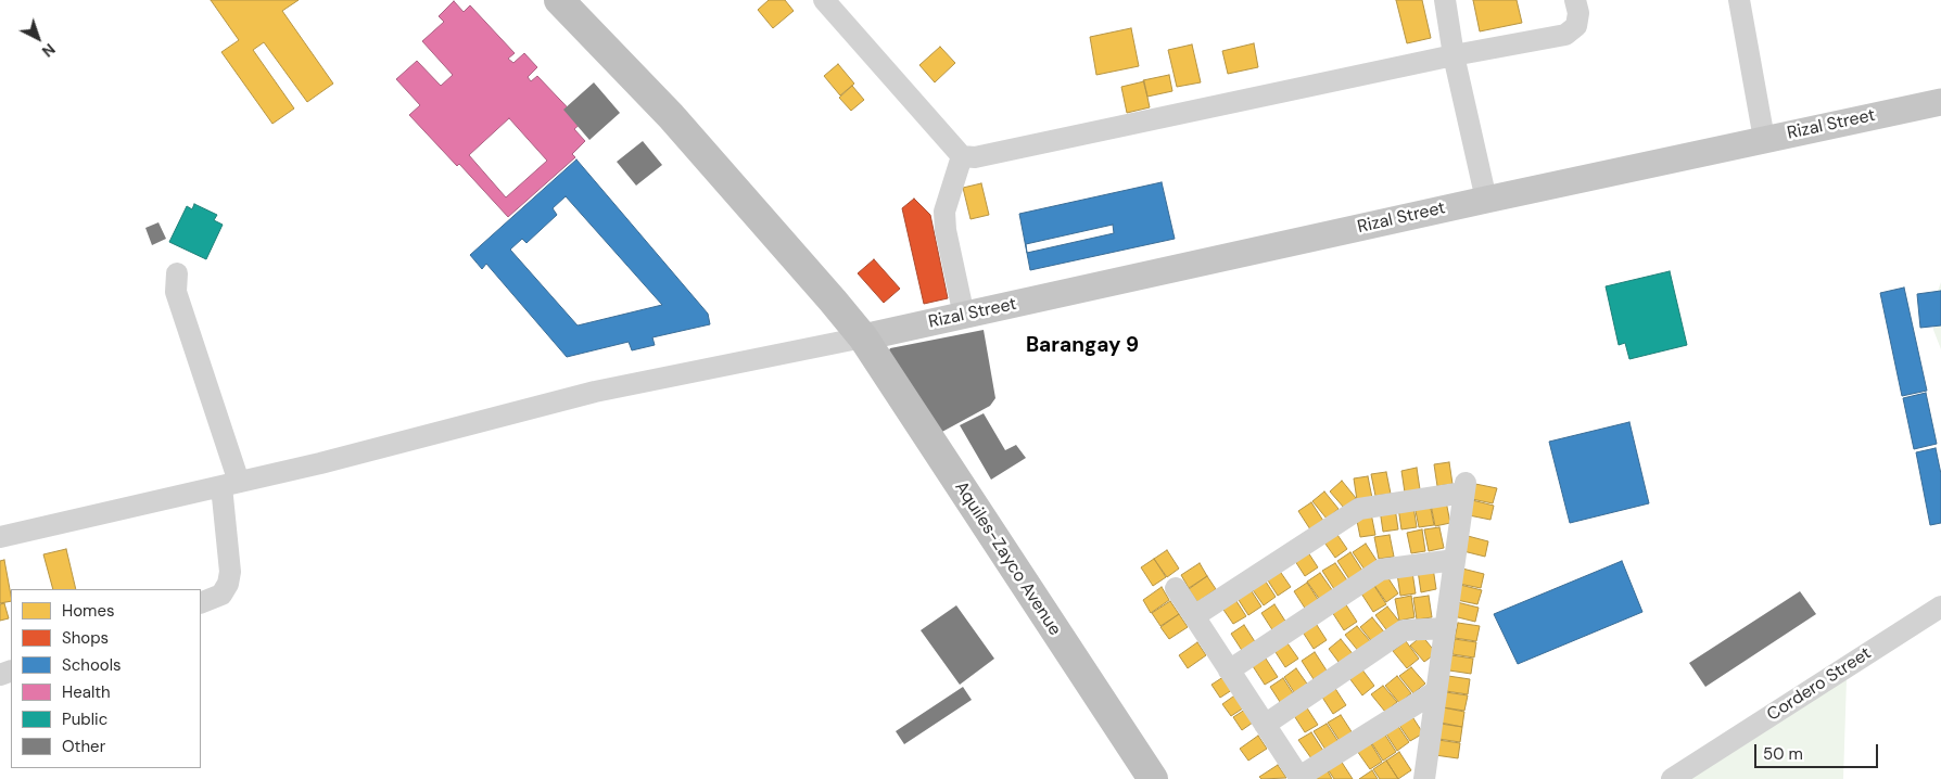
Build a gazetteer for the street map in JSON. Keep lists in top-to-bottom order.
{
  "streets": {
    "highway": ["Aquiles-Zayco Avenue"],
    "main road": ["Rizal Street"],
    "street": ["Cordero Street"]
  },
  "crossings": [
    ["Rizal Street", "Aquiles-Zayco Avenue"]
  ],
  "districts": ["Barangay 9"],
  "legend": [
    "Homes",
    "Shops",
    "Schools",
    "Health",
    "Public",
    "Other"
  ],
  "scale_bar": "50 m",
  "north": "bottom right"
}
